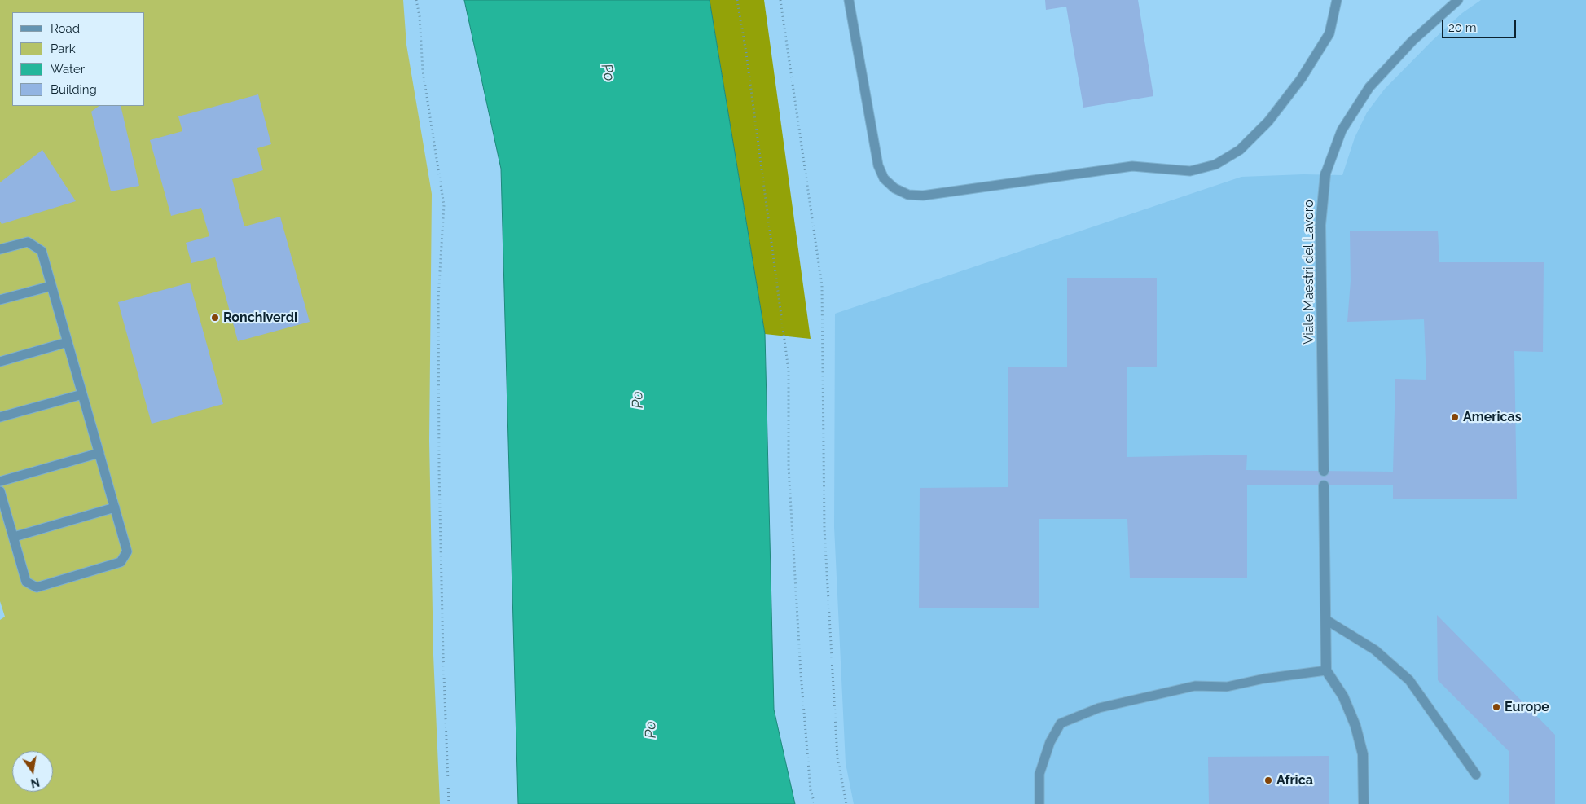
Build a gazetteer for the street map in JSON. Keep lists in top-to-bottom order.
{
  "streets": {
    "street": ["Viale Maestri del Lavoro"]
  },
  "water": ["Po"],
  "places": [
    "Ronchiverdi",
    "Americas",
    "Europe",
    "Africa"
  ],
  "legend": [
    "Road",
    "Park",
    "Water",
    "Building"
  ],
  "scale_bar": "20 m",
  "north": "bottom"
}
